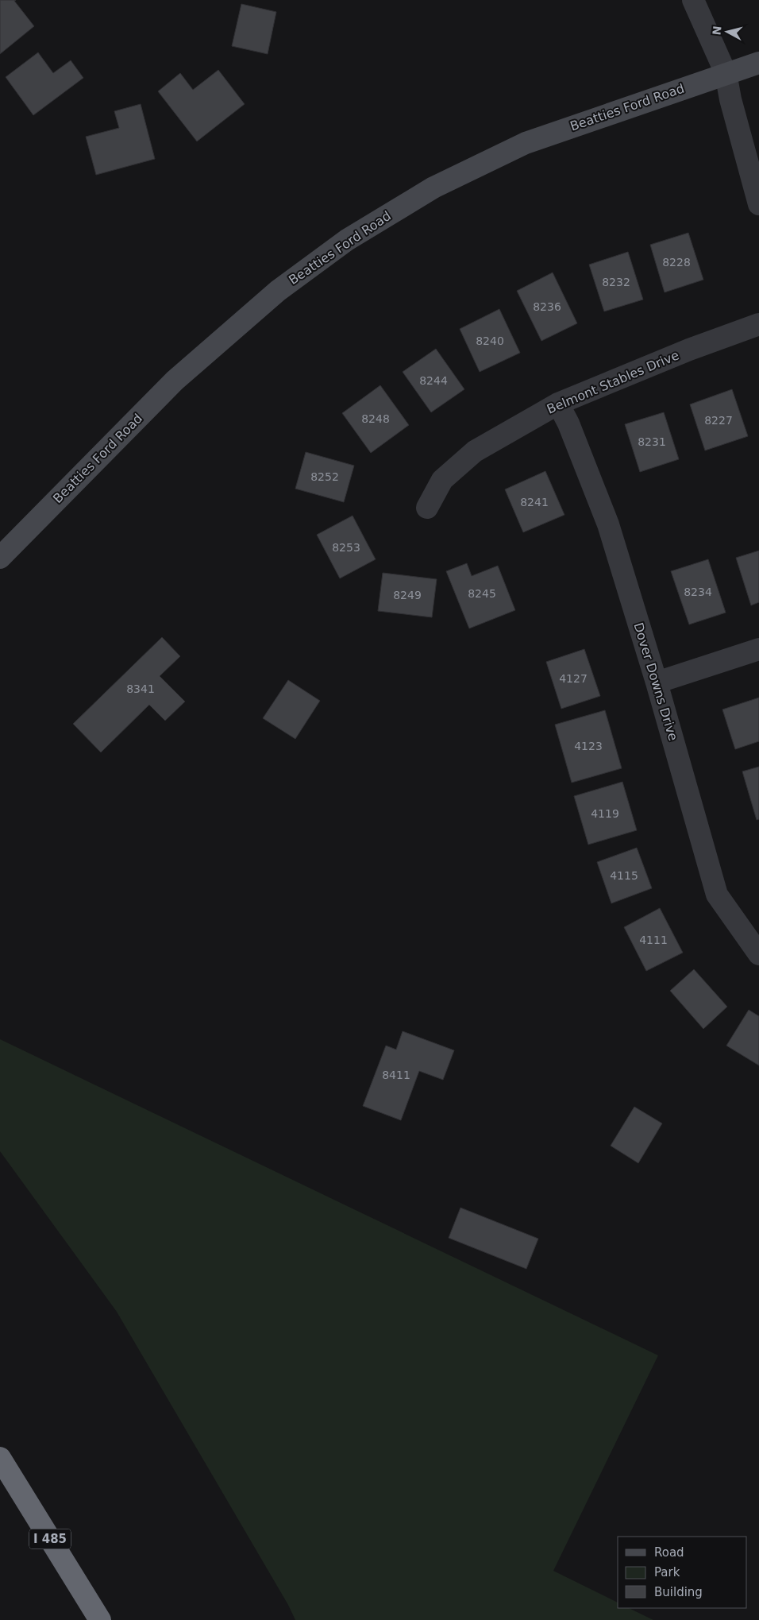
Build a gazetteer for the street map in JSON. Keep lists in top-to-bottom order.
{
  "streets": {
    "highway": ["I 485"],
    "main road": ["Beatties Ford Road"],
    "street": ["Belmont Stables Drive", "Dover Downs Drive"]
  },
  "crossings": [
    ["Belmont Stables Drive", "Dover Downs Drive"]
  ],
  "house_numbers": [
    "8228",
    "8232",
    "8236",
    "8240",
    "8244",
    "8248",
    "8227",
    "8231",
    "8252",
    "8241",
    "8253",
    "8234",
    "8245",
    "8249",
    "4127",
    "8341",
    "4123",
    "4119",
    "4115",
    "4111",
    "8411"
  ],
  "legend": ["Road", "Park", "Building"],
  "north": "left"
}
